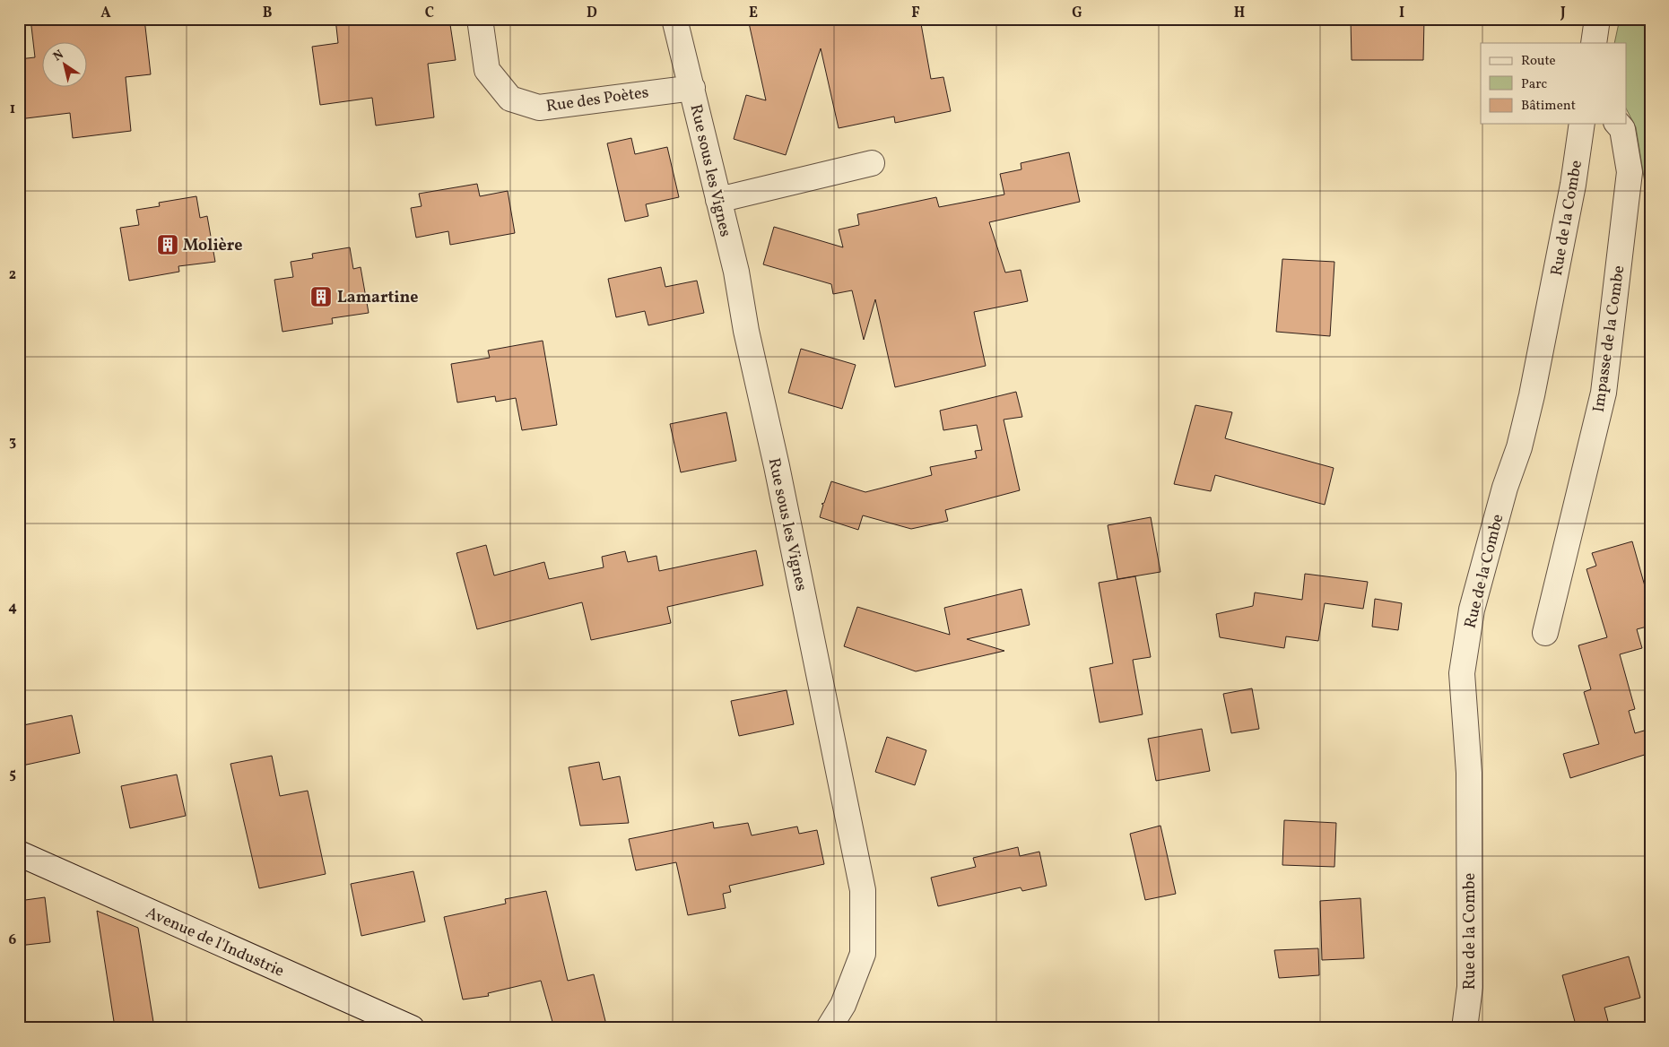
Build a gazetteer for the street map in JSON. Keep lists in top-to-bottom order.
{
  "streets": {
    "street": [
      "Rue des Poètes",
      "Rue sous les Vignes",
      "Rue de la Combe",
      "Impasse de la Combe",
      "Avenue de l'Industrie"
    ]
  },
  "crossings": [
    ["Rue des Poètes", "Rue sous les Vignes"]
  ],
  "places": {
    "building": ["Molière", "Lamartine"]
  },
  "legend": ["Route", "Parc", "Bâtiment"],
  "north": "top left",
  "grid": {
    "columns": [
      "A",
      "B",
      "C",
      "D",
      "E",
      "F",
      "G",
      "H",
      "I",
      "J"
    ],
    "rows": [
      "1",
      "2",
      "3",
      "4",
      "5",
      "6"
    ]
  }
}
